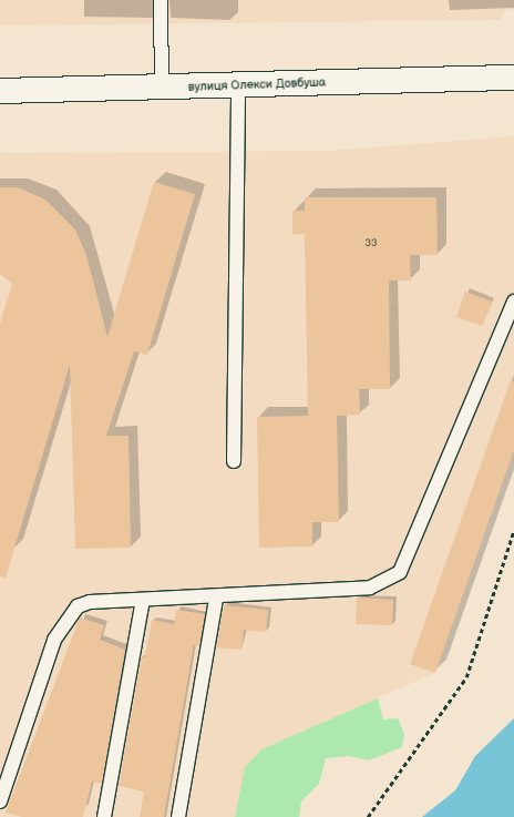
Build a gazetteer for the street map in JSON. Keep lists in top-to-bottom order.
{
  "streets": {
    "street": ["вулиця Олекси Довбуша"]
  },
  "house_numbers": ["33"]
}
